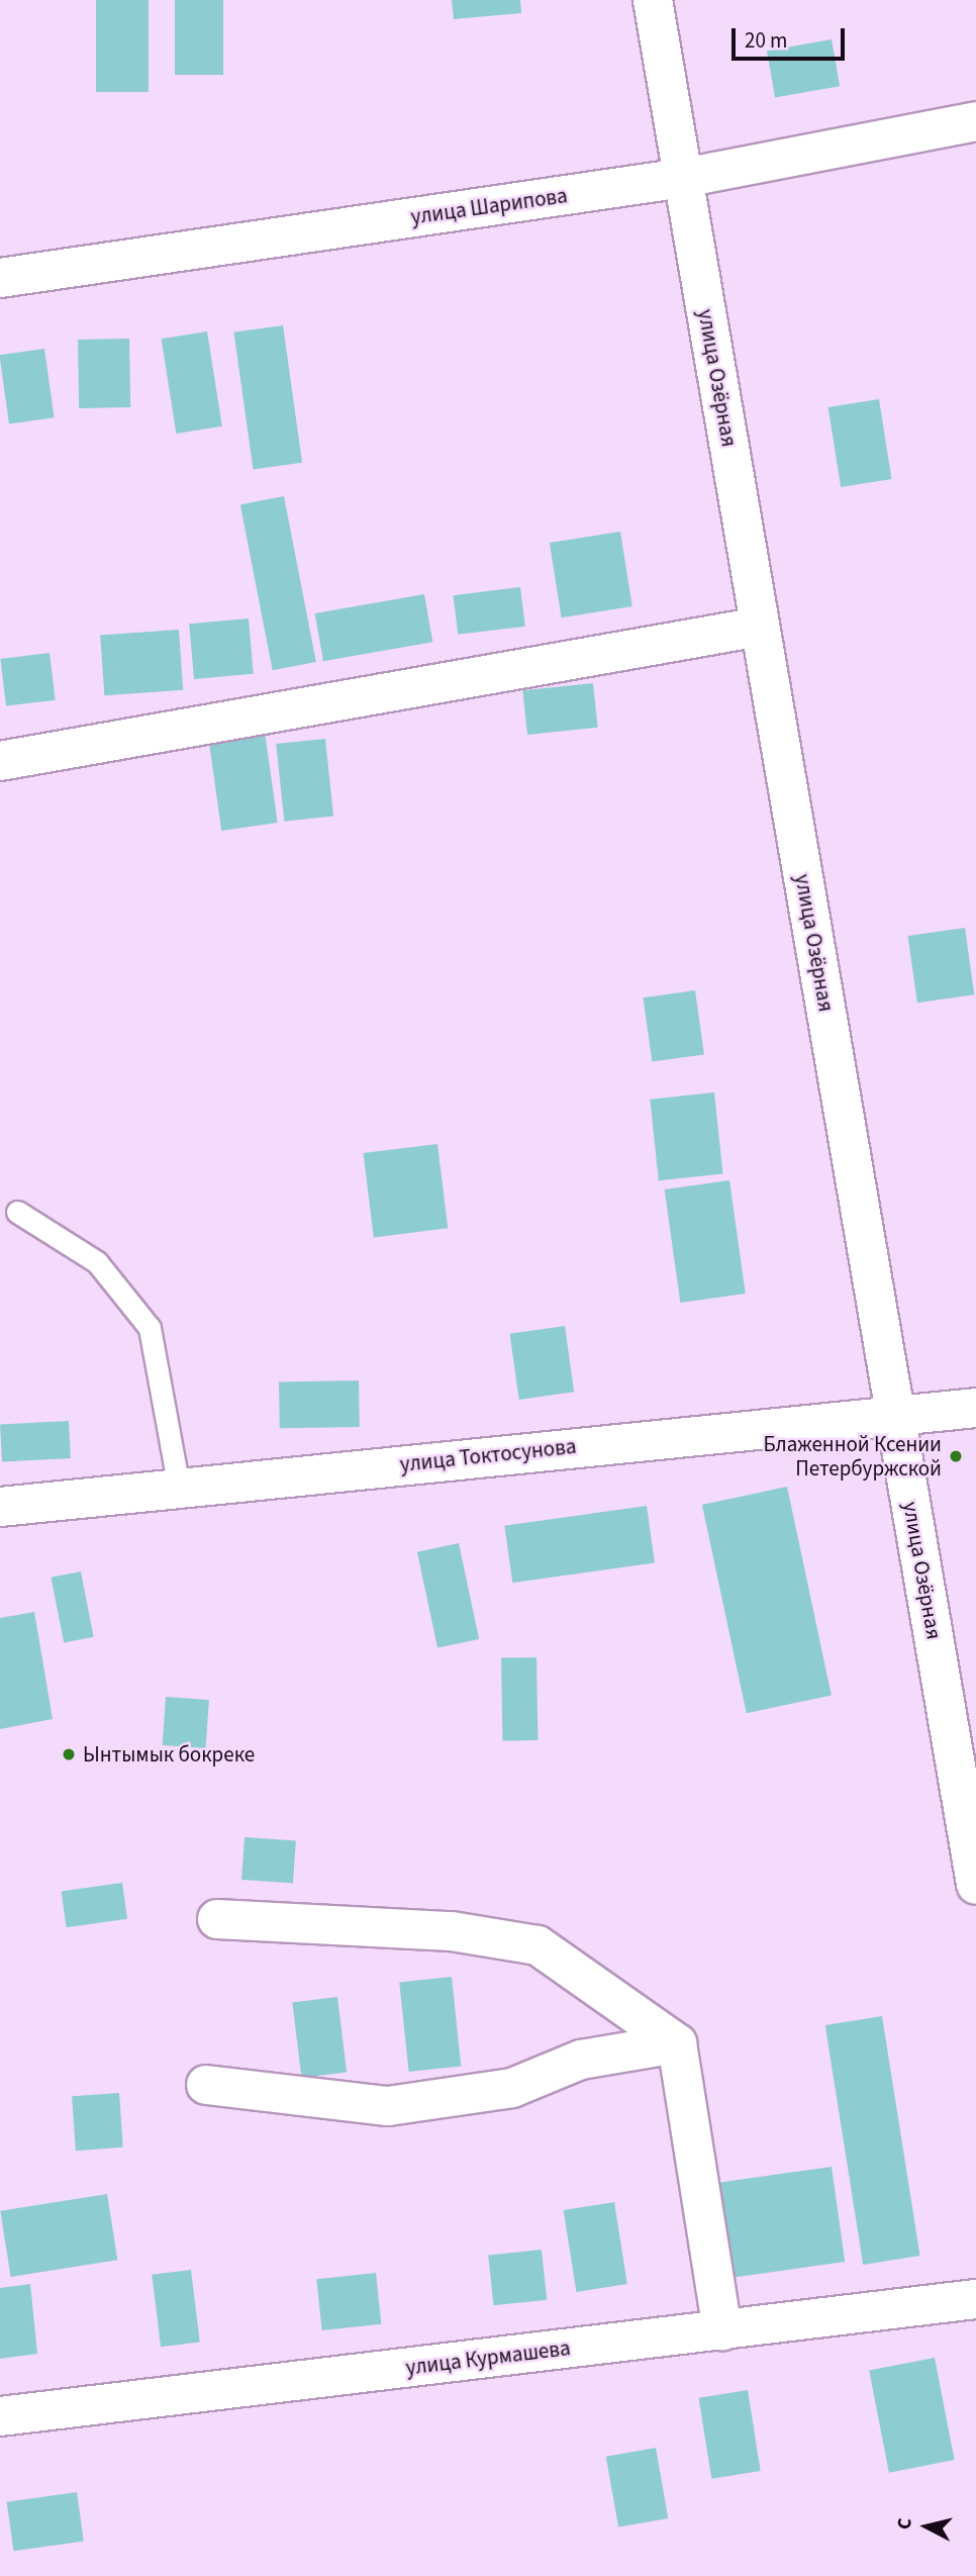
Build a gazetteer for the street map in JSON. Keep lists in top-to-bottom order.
{
  "streets": {
    "street": [
      "улица Шарипова",
      "улица Озёрная",
      "улица Токтосунова",
      "улица Курмашева"
    ]
  },
  "crossings": [
    ["улица Шарипова", "улица Озёрная"],
    ["улица Озёрная", "улица Токтосунова"]
  ],
  "places": ["Блаженной Ксении Петербуржской", "Ынтымык бокреке"],
  "scale_bar": "20 m",
  "north": "left"
}
